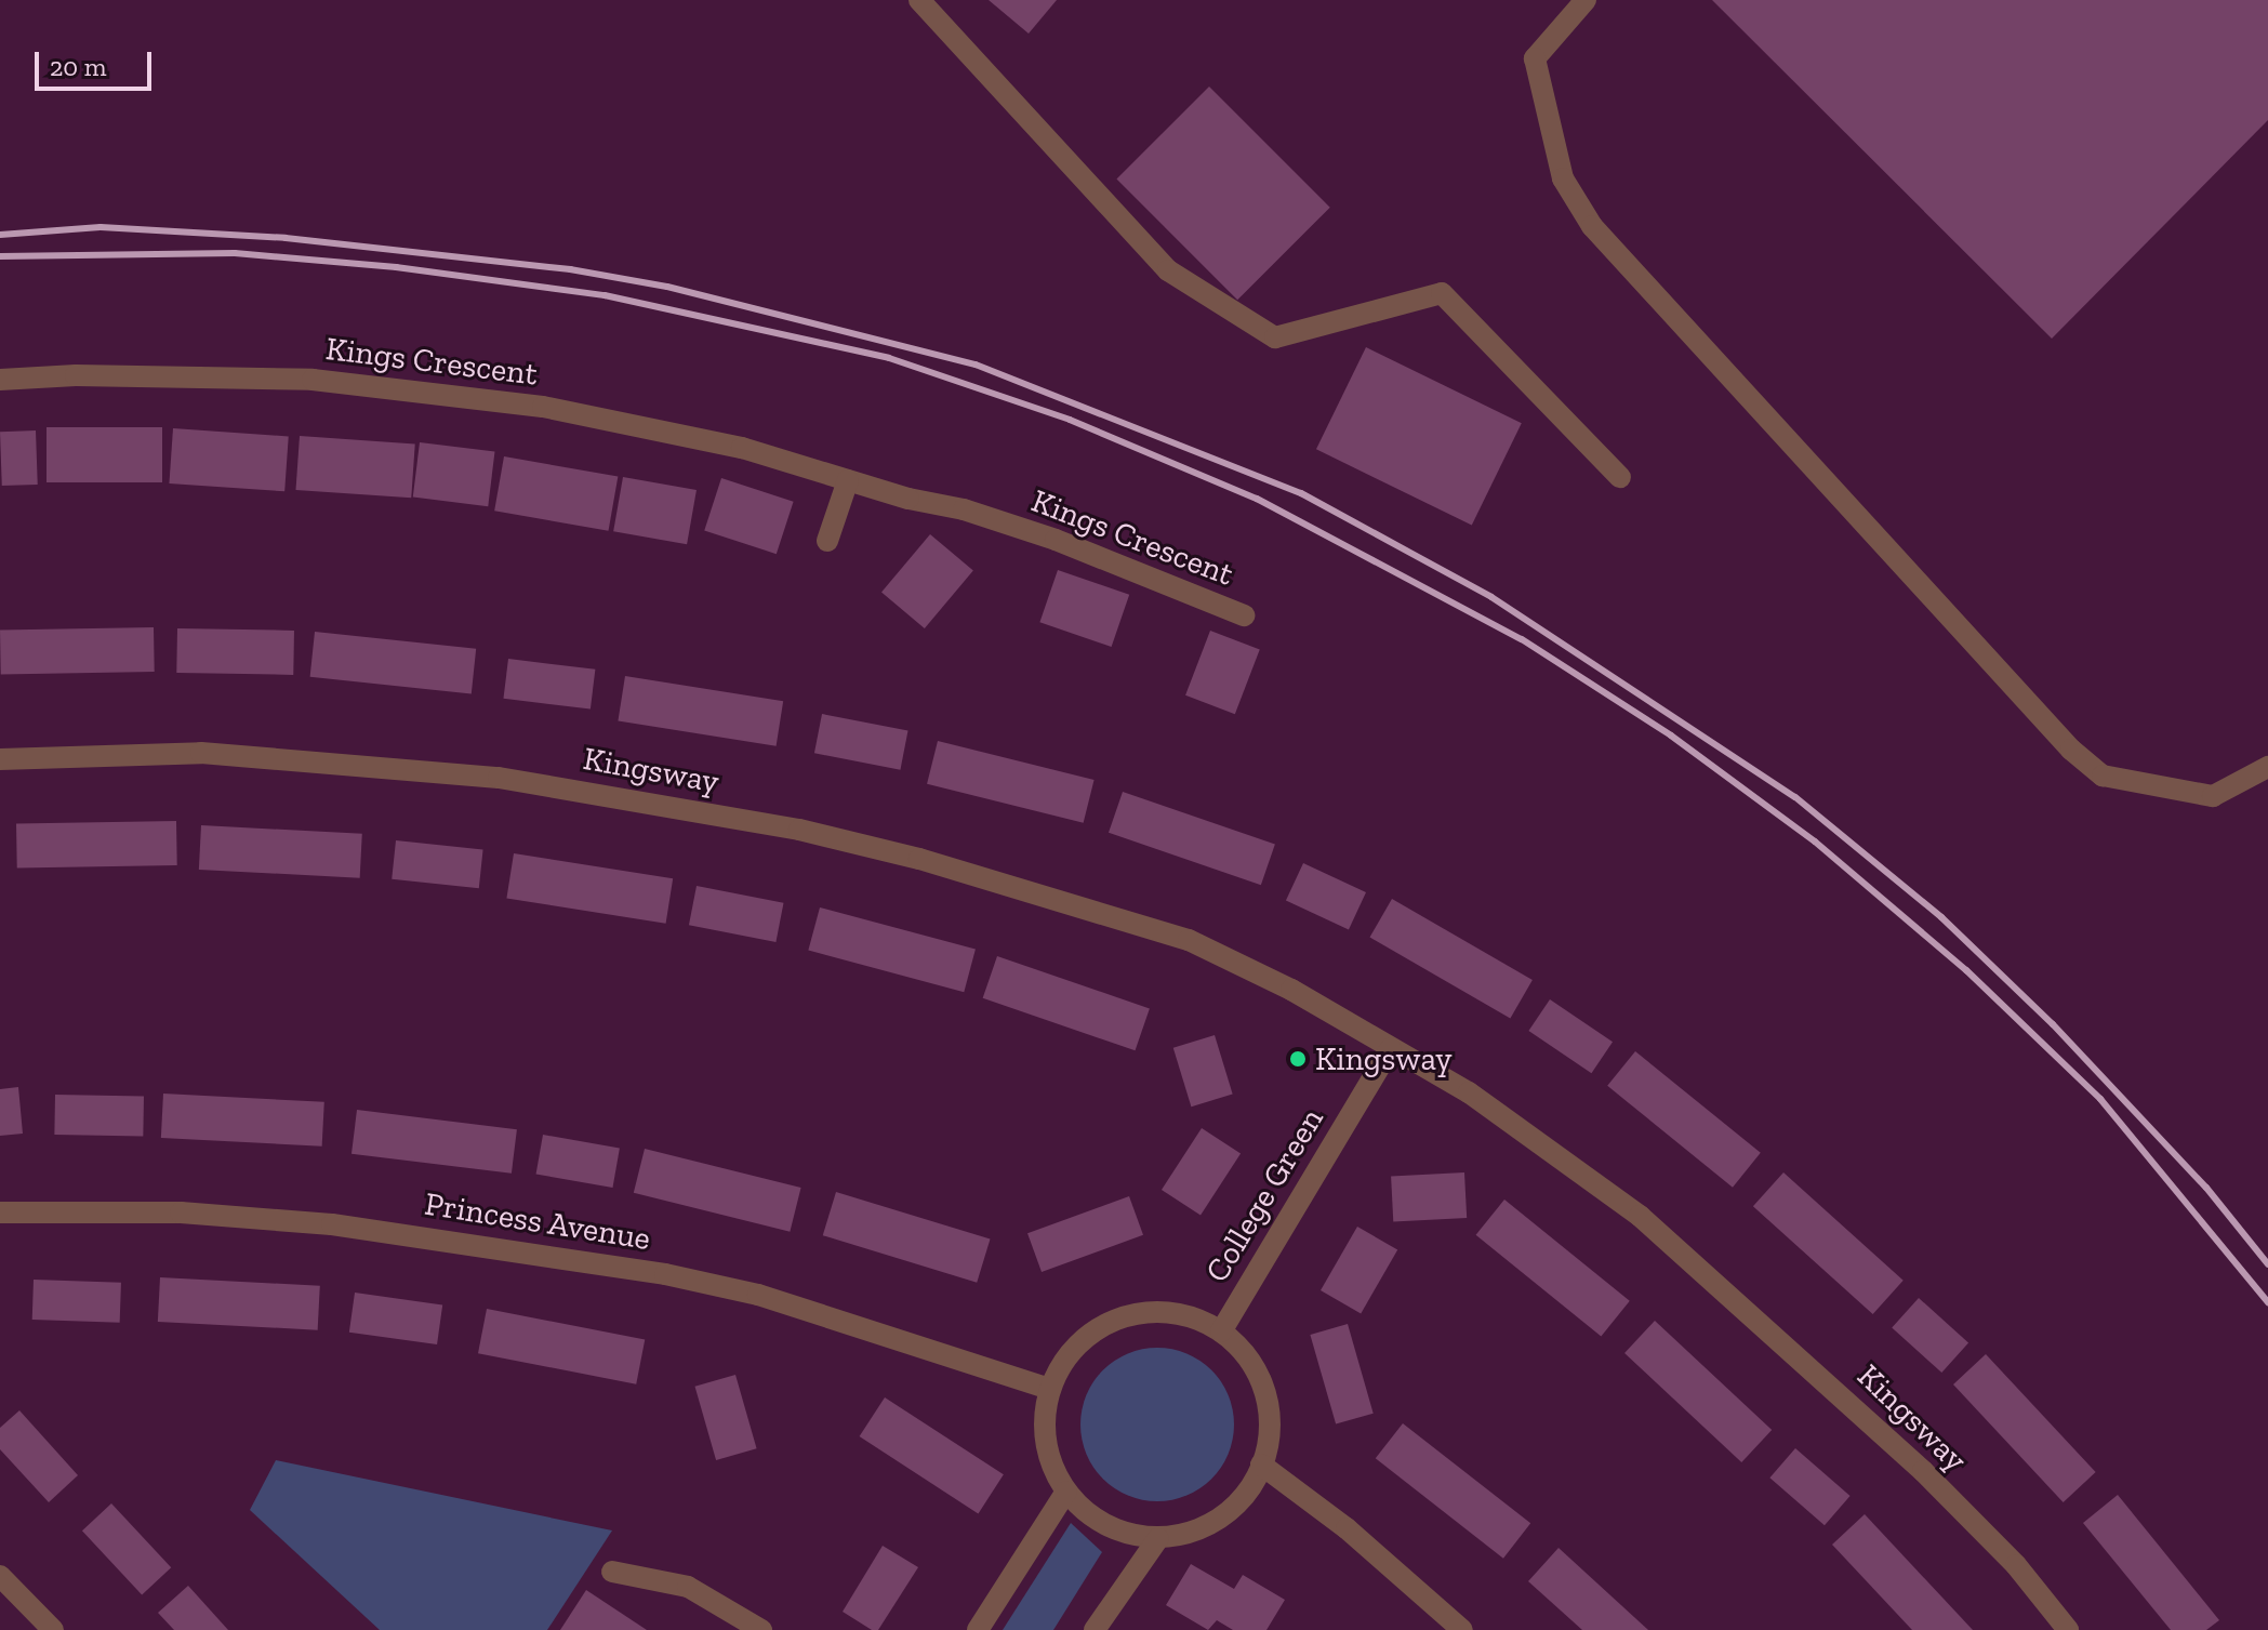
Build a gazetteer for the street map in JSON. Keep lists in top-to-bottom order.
{
  "streets": {
    "street": [
      "Kings Crescent",
      "Kingsway",
      "College Green",
      "Princess Avenue"
    ]
  },
  "crossings": [
    ["Kingsway", "College Green"],
    ["College Green", "Princess Avenue"]
  ],
  "places": ["Kingsway"],
  "scale_bar": "20 m"
}
